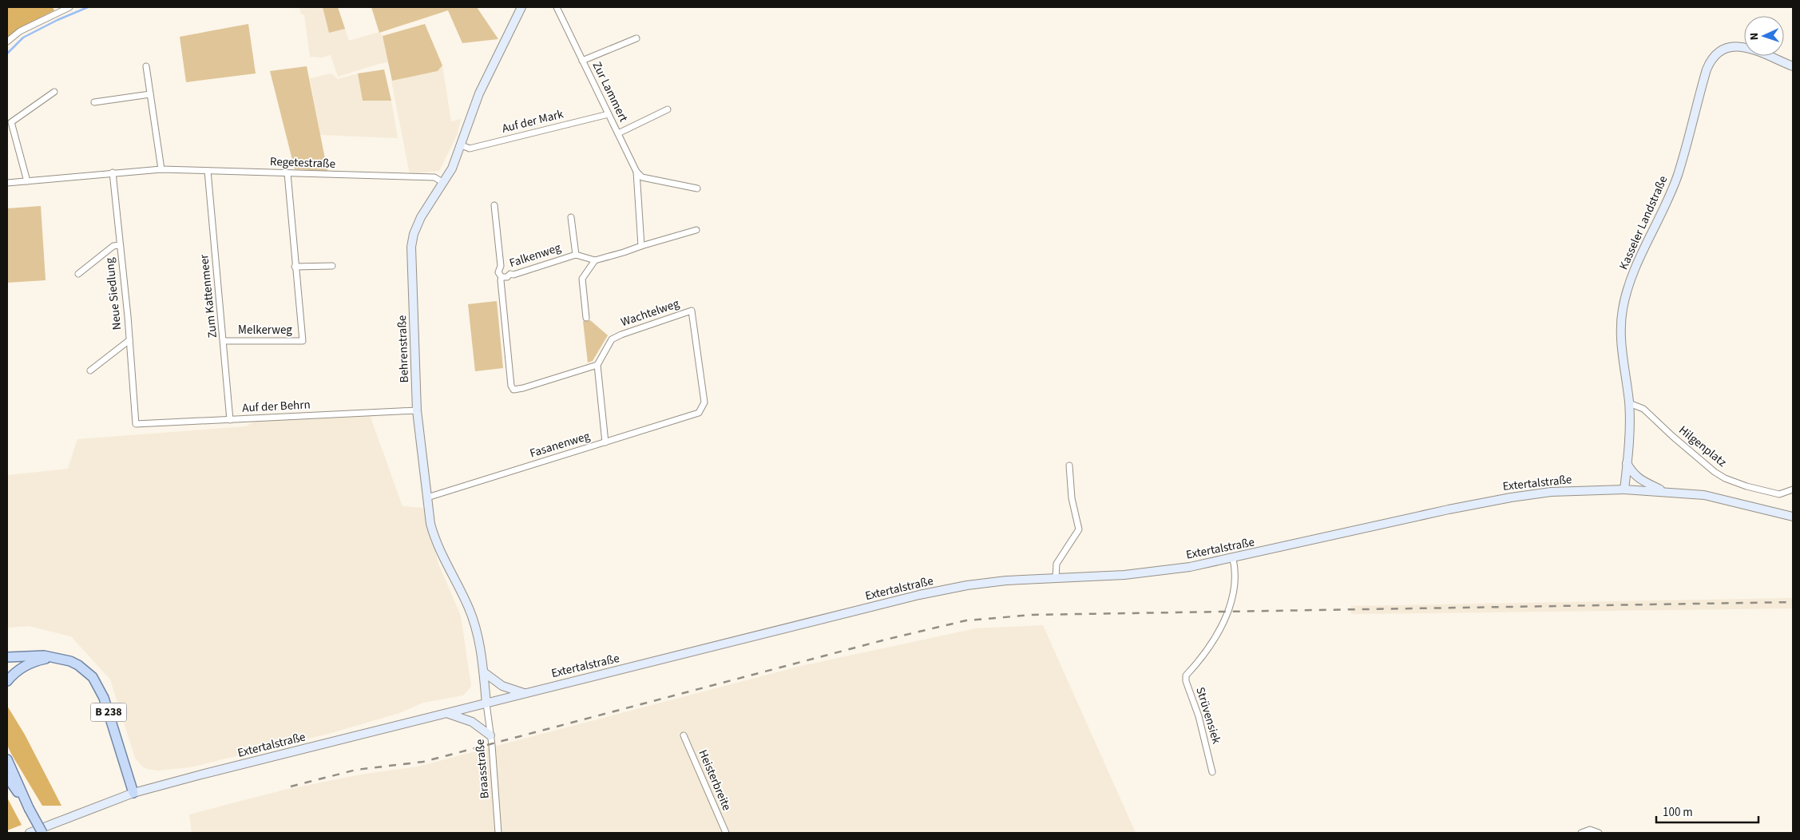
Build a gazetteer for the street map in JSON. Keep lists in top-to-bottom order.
{
  "streets": {
    "main road": [
      "Kasseler Landstraße",
      "Behrenstraße",
      "Extertalstraße",
      "B 238"
    ],
    "street": [
      "Zur Lammert",
      "Auf der Mark",
      "Regetestraße",
      "Falkenweg",
      "Neue Siedlung",
      "Zum Kattenmeer",
      "Wachtelweg",
      "Melkerweg",
      "Auf der Behrn",
      "Fasanenweg",
      "Hilgenplatz",
      "Strüvensiek",
      "Braasstraße",
      "Heisterbreite"
    ]
  },
  "crossings": [
    ["Zur Lammert", "Auf der Mark"],
    ["Auf der Mark", "Behrenstraße"],
    ["Regetestraße", "Neue Siedlung"],
    ["Regetestraße", "Zum Kattenmeer"],
    ["Regetestraße", "Melkerweg"],
    ["Regetestraße", "Behrenstraße"],
    ["Kasseler Landstraße", "Hilgenplatz"],
    ["Kasseler Landstraße", "Extertalstraße"],
    ["Falkenweg", "Wachtelweg"],
    ["Neue Siedlung", "Auf der Behrn"],
    ["Zum Kattenmeer", "Melkerweg"],
    ["Zum Kattenmeer", "Auf der Behrn"],
    ["Wachtelweg", "Fasanenweg"],
    ["Behrenstraße", "Auf der Behrn"],
    ["Behrenstraße", "Fasanenweg"],
    ["Behrenstraße", "Extertalstraße"],
    ["Behrenstraße", "Braasstraße"],
    ["Extertalstraße", "B 238"],
    ["Extertalstraße", "Strüvensiek"],
    ["Extertalstraße", "Braasstraße"]
  ],
  "scale_bar": "100 m",
  "north": "left"
}
